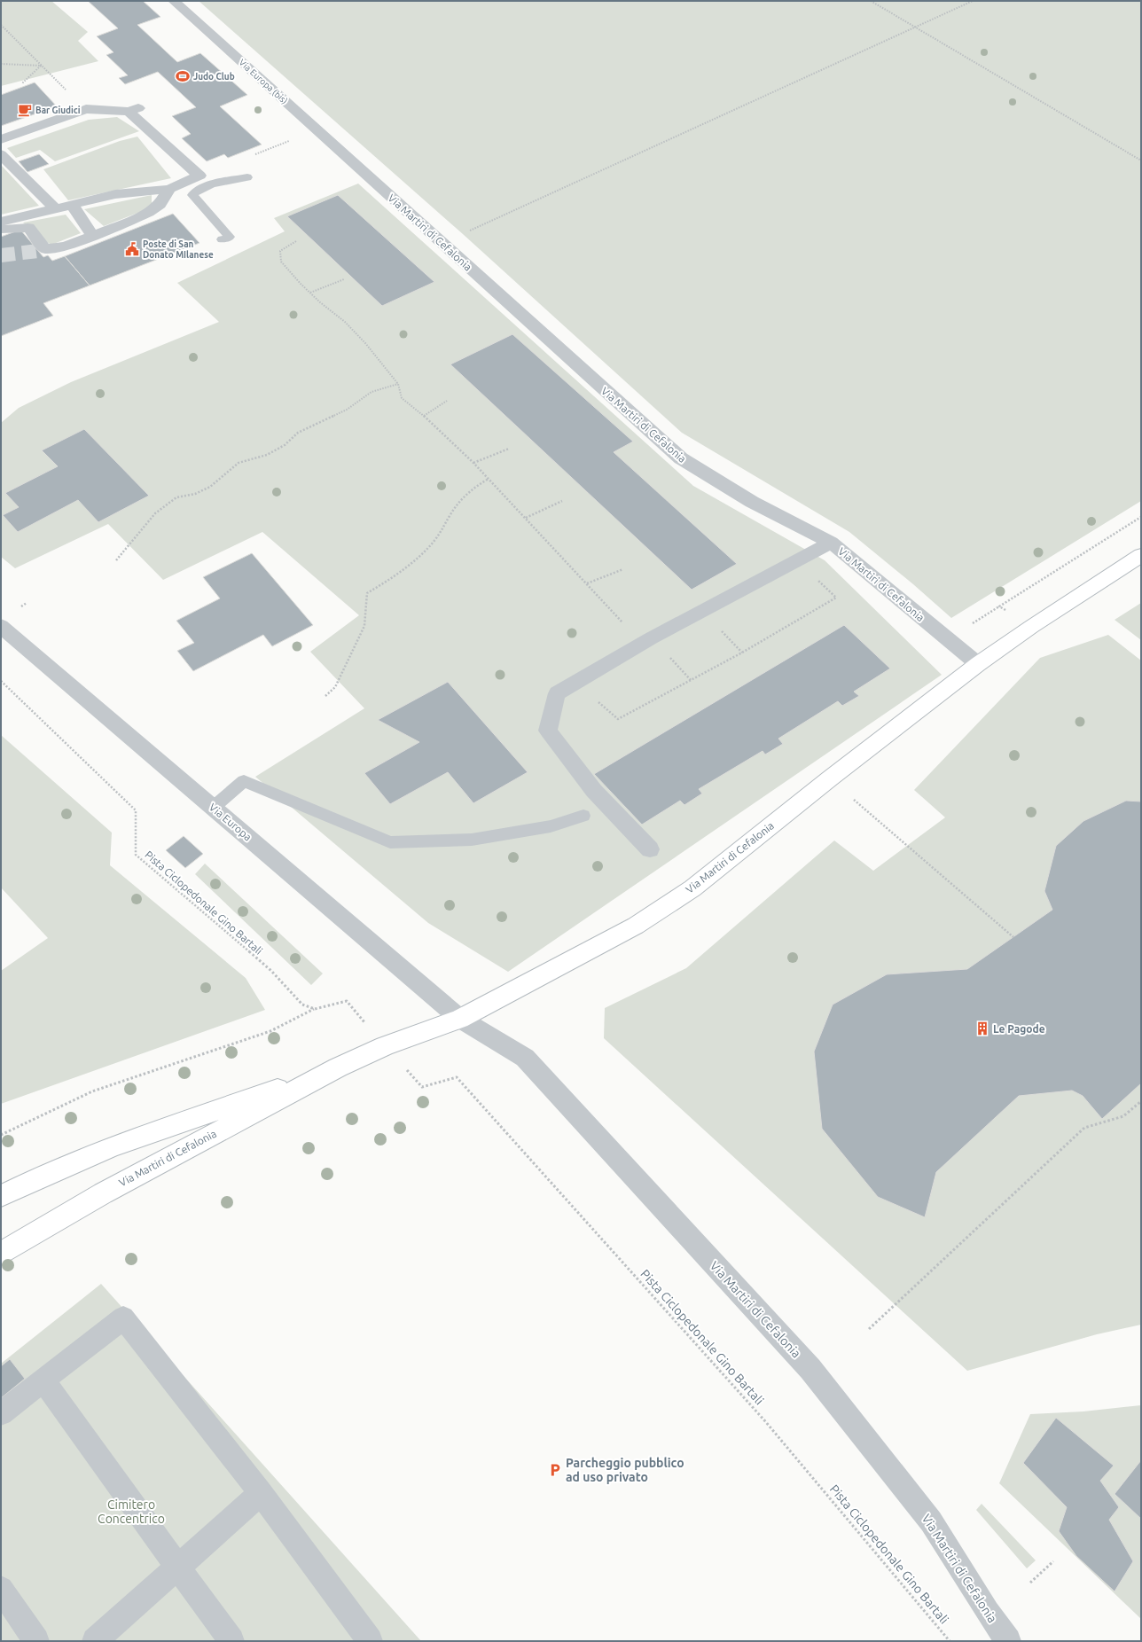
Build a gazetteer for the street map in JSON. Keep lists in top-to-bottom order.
{
  "streets": {
    "street": ["Via Europa (bis)", "Via Martiri di Cefalonia", "Via Europa"],
    "path": ["Pista Ciclopedonale Gino Bartali"]
  },
  "crossings": [
    ["Via Europa (bis)", "Via Martiri di Cefalonia"],
    ["Via Martiri di Cefalonia", "Via Europa"]
  ],
  "parks": ["Cimitero Concentrico"],
  "places": {
    "sports": ["Judo Club"],
    "cafe": ["Bar Giudici"],
    "public building": ["Poste di San Donato MIlanese"],
    "building": ["Le Pagode"],
    "parking": ["Parcheggio pubblico ad uso privato"]
  }
}
